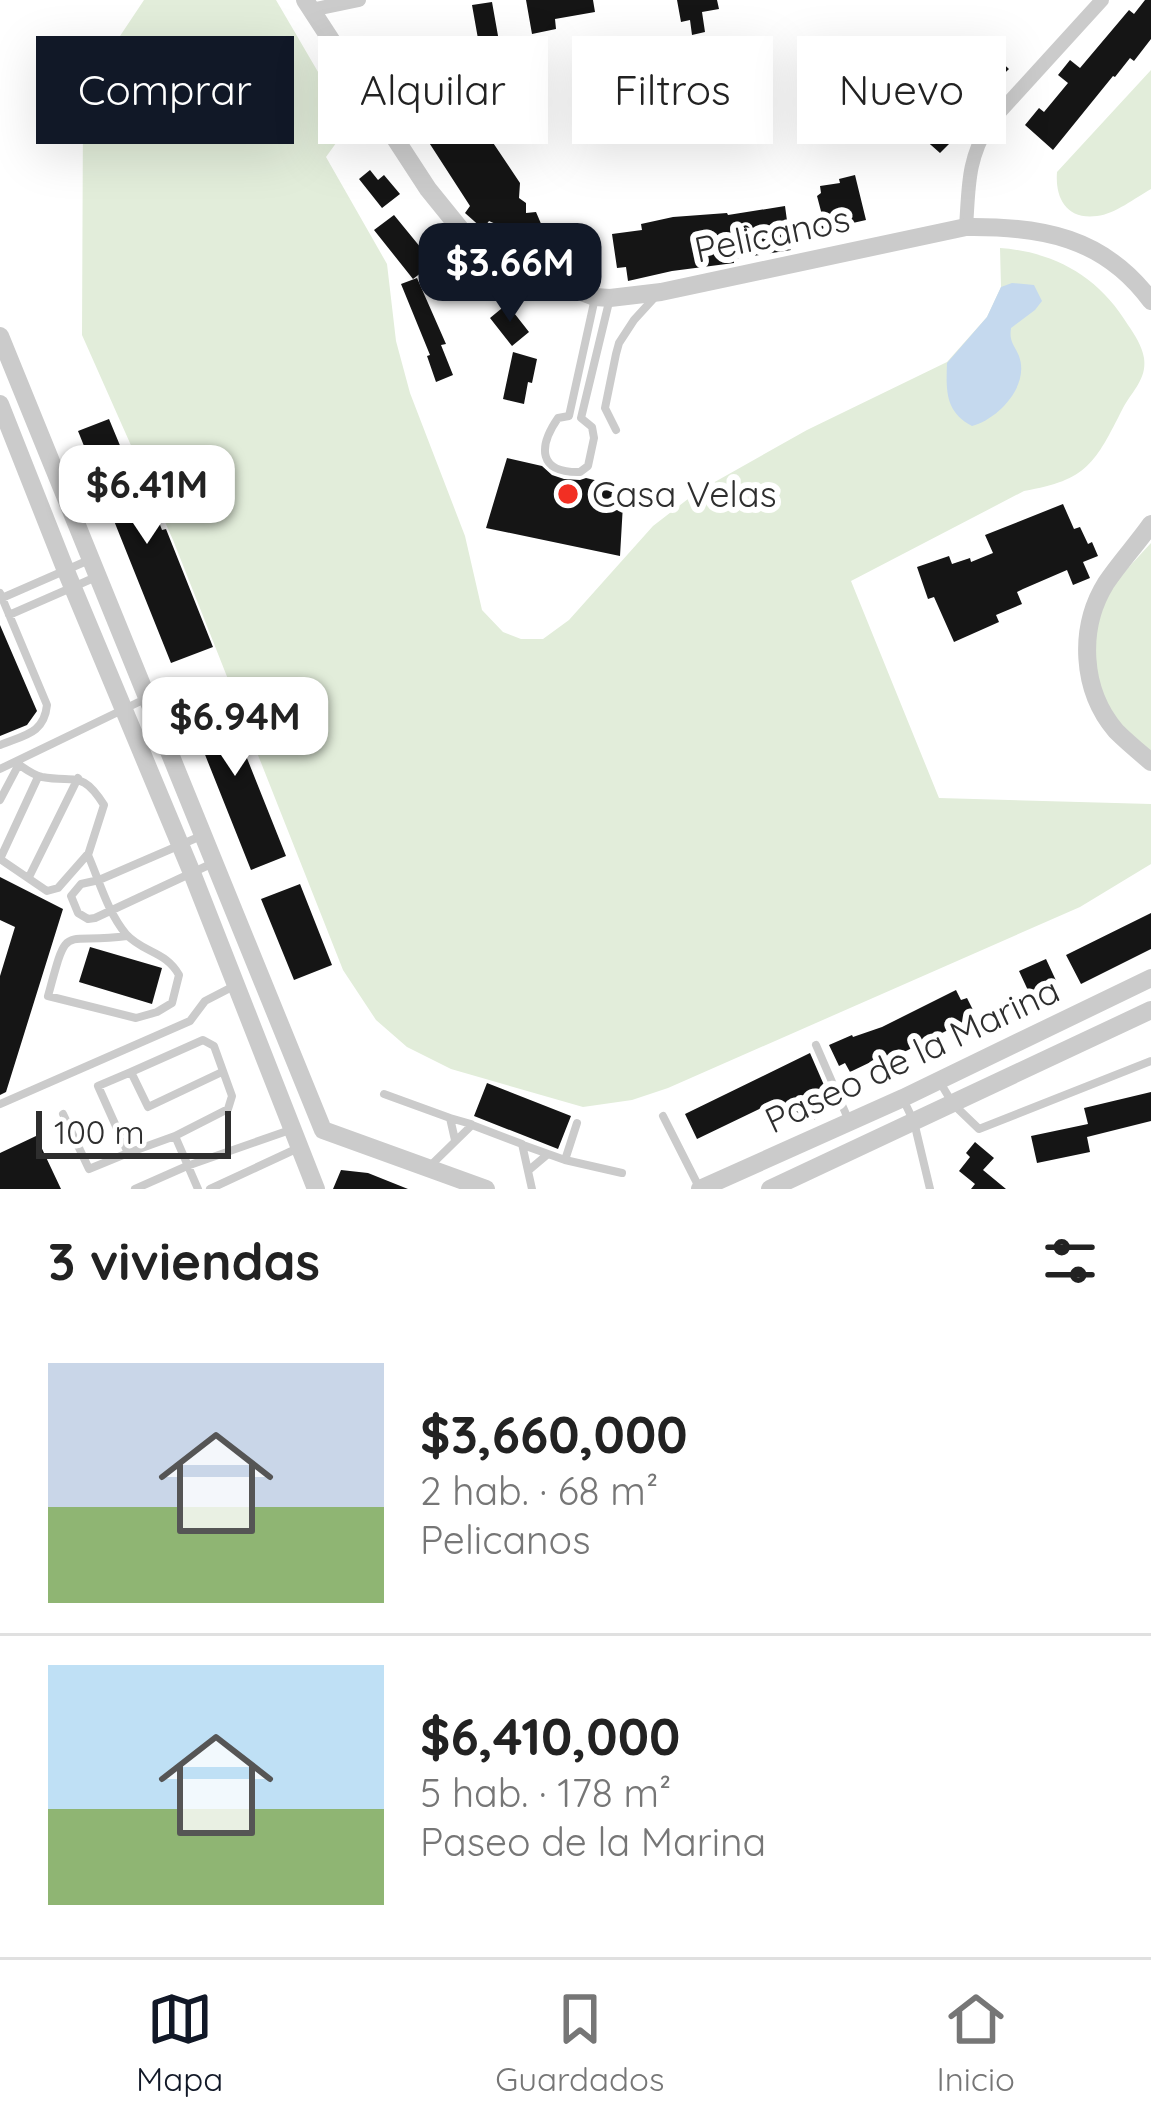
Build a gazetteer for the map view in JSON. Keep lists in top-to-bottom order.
{
  "streets": {
    "street": ["Pelicanos", "Paseo de la Marina"]
  },
  "places": ["Casa Velas"],
  "scale_bar": "100 m",
  "page": {
    "chip": [
      "Comprar",
      "Alquilar",
      "Filtros",
      "Nuevo"
    ],
    "price": ["$3.66M", "$6.41M", "$6.94M"],
    "scale": "100 m",
    "heading": "3 viviendas",
    "list": [
      {
        "name": "$3,660,000",
        "note": "2 hab. · 68 m² · Pelicanos"
      },
      {
        "name": "$6,410,000",
        "note": "5 hab. · 178 m² · Paseo de la Marina"
      }
    ],
    "tabs": ["Mapa", "Guardados", "Inicio"]
  }
}
